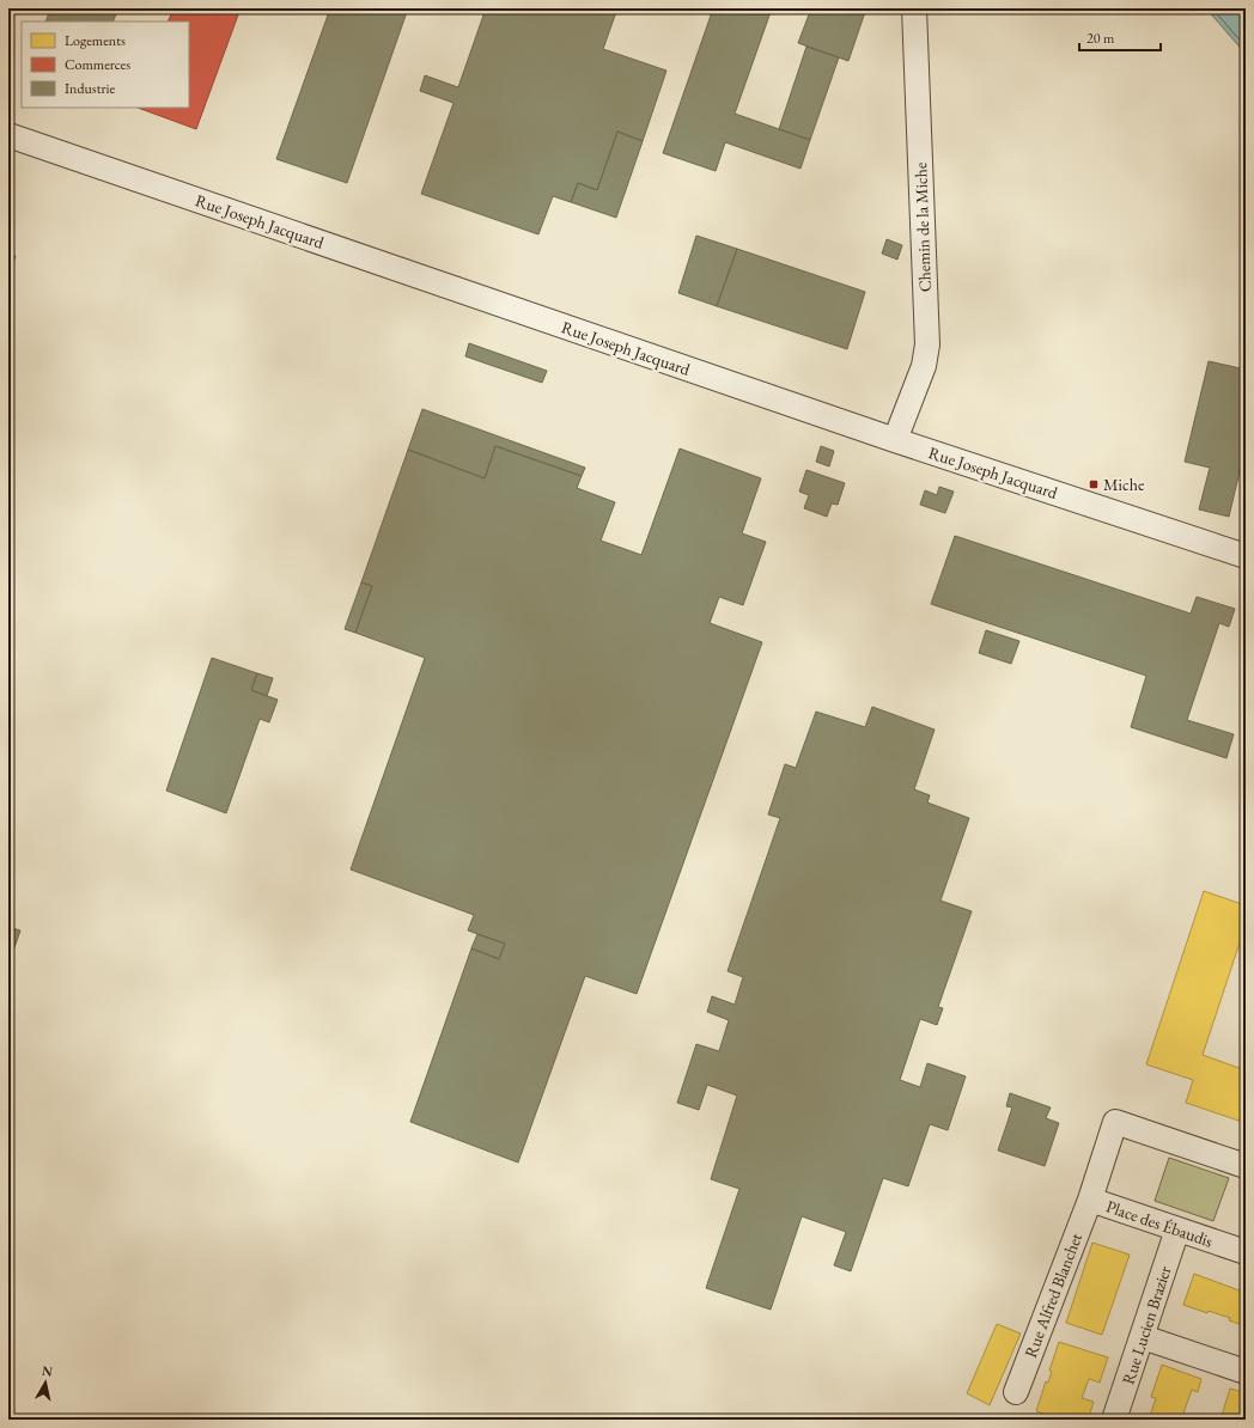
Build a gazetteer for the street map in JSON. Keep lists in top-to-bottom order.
{
  "streets": {
    "street": [
      "Rue Joseph Jacquard",
      "Chemin de la Miche",
      "Place des Ébaudis",
      "Rue Alfred Blanchet",
      "Rue Lucien Brazier"
    ]
  },
  "crossings": [
    ["Rue Joseph Jacquard", "Chemin de la Miche"],
    ["Place des Ébaudis", "Rue Alfred Blanchet"],
    ["Place des Ébaudis", "Rue Lucien Brazier"]
  ],
  "places": {
    "transit": ["Miche"]
  },
  "legend": ["Logements", "Commerces", "Industrie"],
  "scale_bar": "20 m",
  "north": "top"
}
